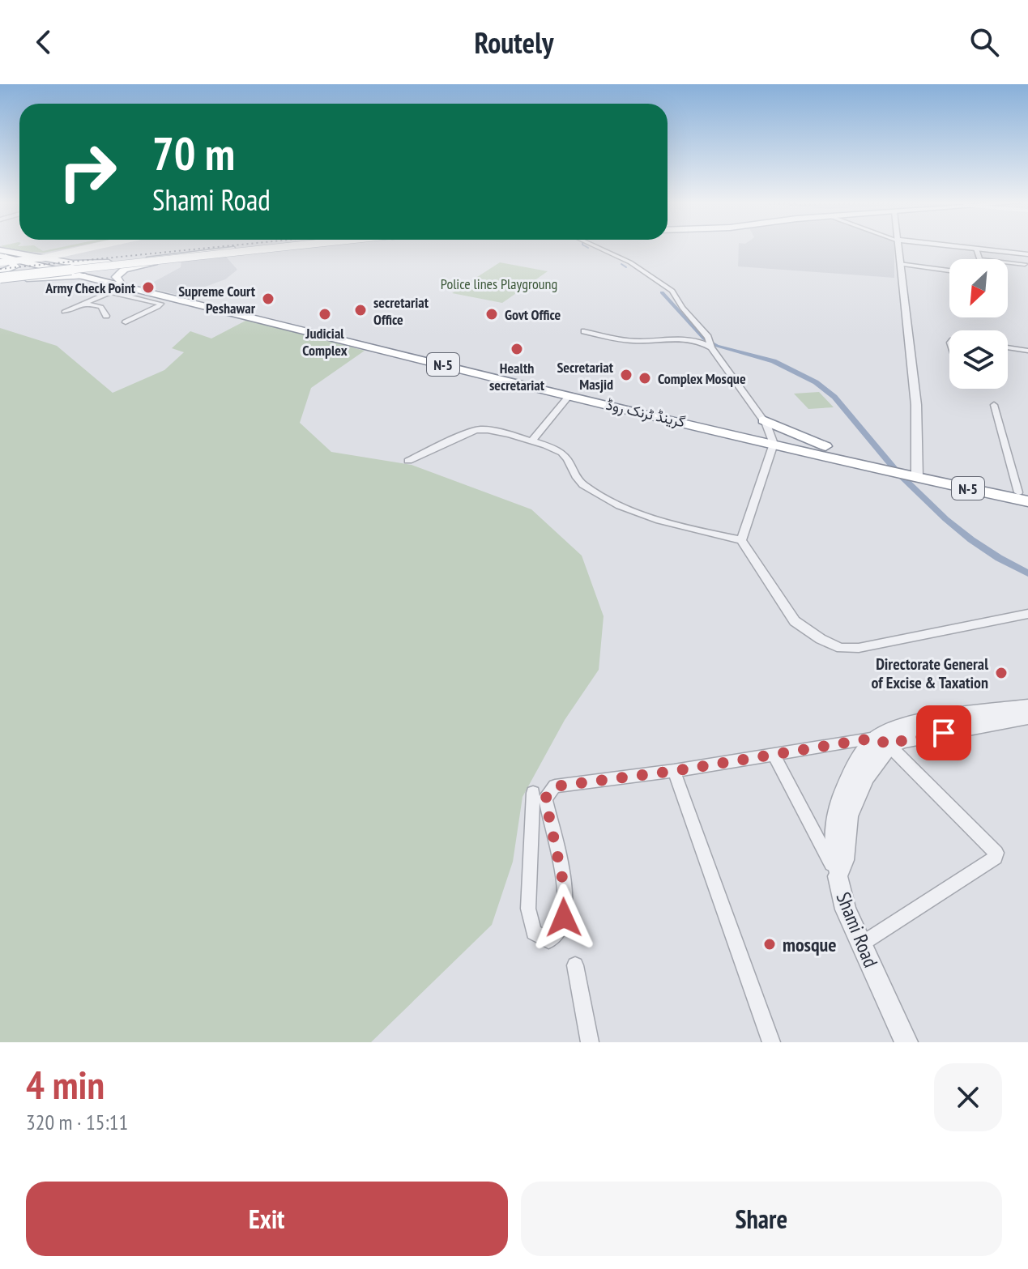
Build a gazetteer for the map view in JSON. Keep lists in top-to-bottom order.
{
  "streets": {
    "main road": ["N-5", "گرینڈ ٹرنک روڈ"],
    "street": ["Shami Road"]
  },
  "parks": ["Police lines Playgroung"],
  "places": [
    "Army Check Point",
    "Supreme Court Peshawar",
    "secretariat Office",
    "Judicial Complex",
    "Govt Office",
    "Health secretariat",
    "Secretariat Masjid",
    "Complex Mosque",
    "Directorate General of Excise & Taxation",
    "mosque"
  ],
  "north": "bottom left",
  "page": {
    "header": "Routely",
    "turn": ["70 m", "Shami Road"],
    "heading": ["4 min", "320 m · 15:11"],
    "buttons": ["Exit", "Share"]
  }
}
